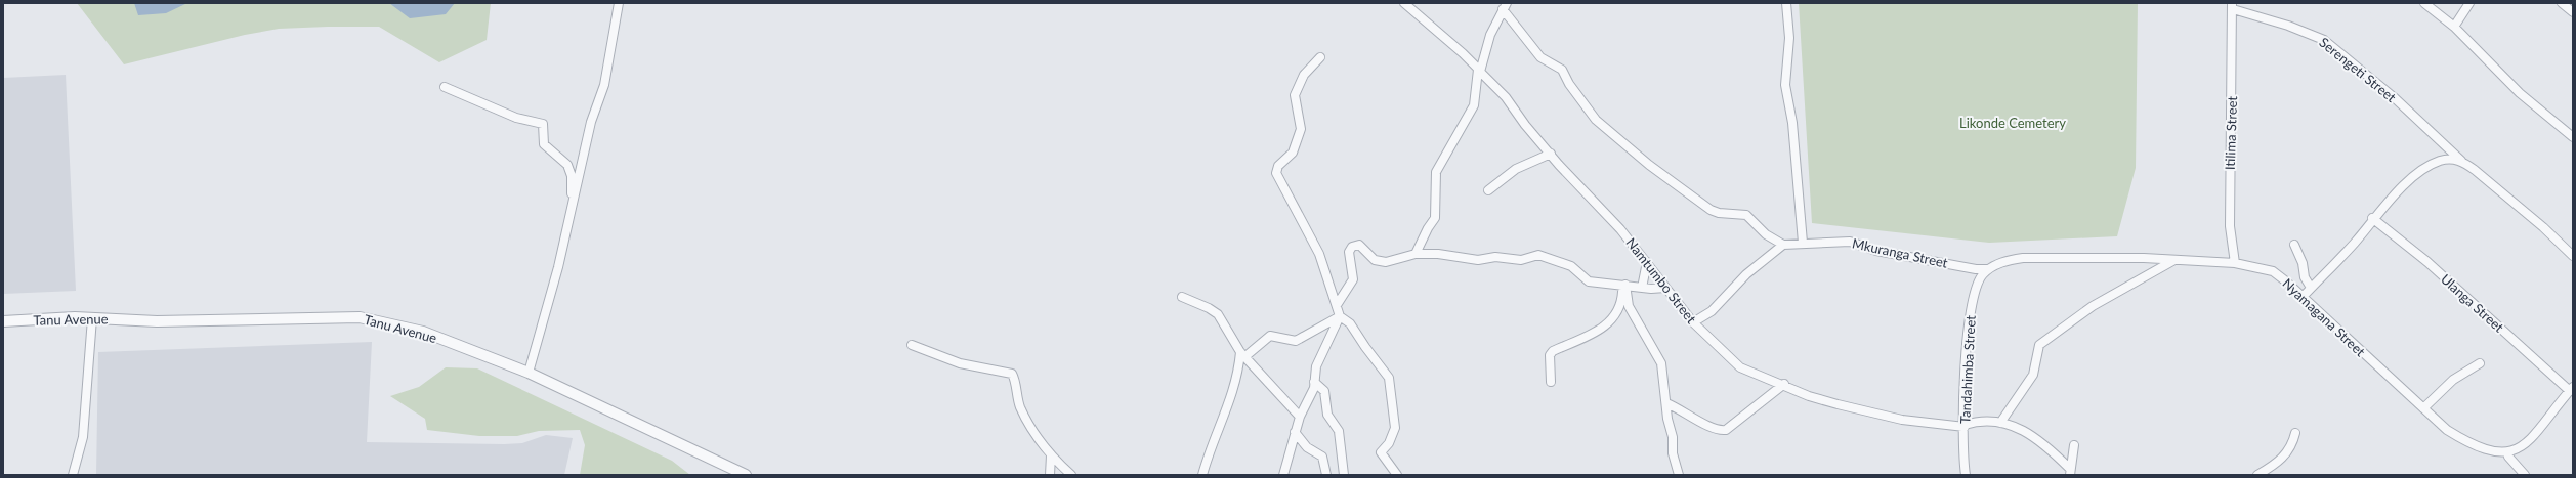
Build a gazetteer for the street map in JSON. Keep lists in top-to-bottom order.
{
  "streets": {
    "street": [
      "Serengeti Street",
      "Itilima Street",
      "Mkuranga Street",
      "Namtumbo Street",
      "Ulanga Street",
      "Nyamagana Street",
      "Tanu Avenue",
      "Tandahimba Street"
    ]
  },
  "crossings": [
    ["Serengeti Street", "Itilima Street"],
    ["Itilima Street", "Nyamagana Street"],
    ["Mkuranga Street", "Nyamagana Street"],
    ["Mkuranga Street", "Tandahimba Street"],
    ["Namtumbo Street", "Tandahimba Street"],
    ["Nyamagana Street", "Tandahimba Street"]
  ],
  "parks": ["Likonde Cemetery"]
}
